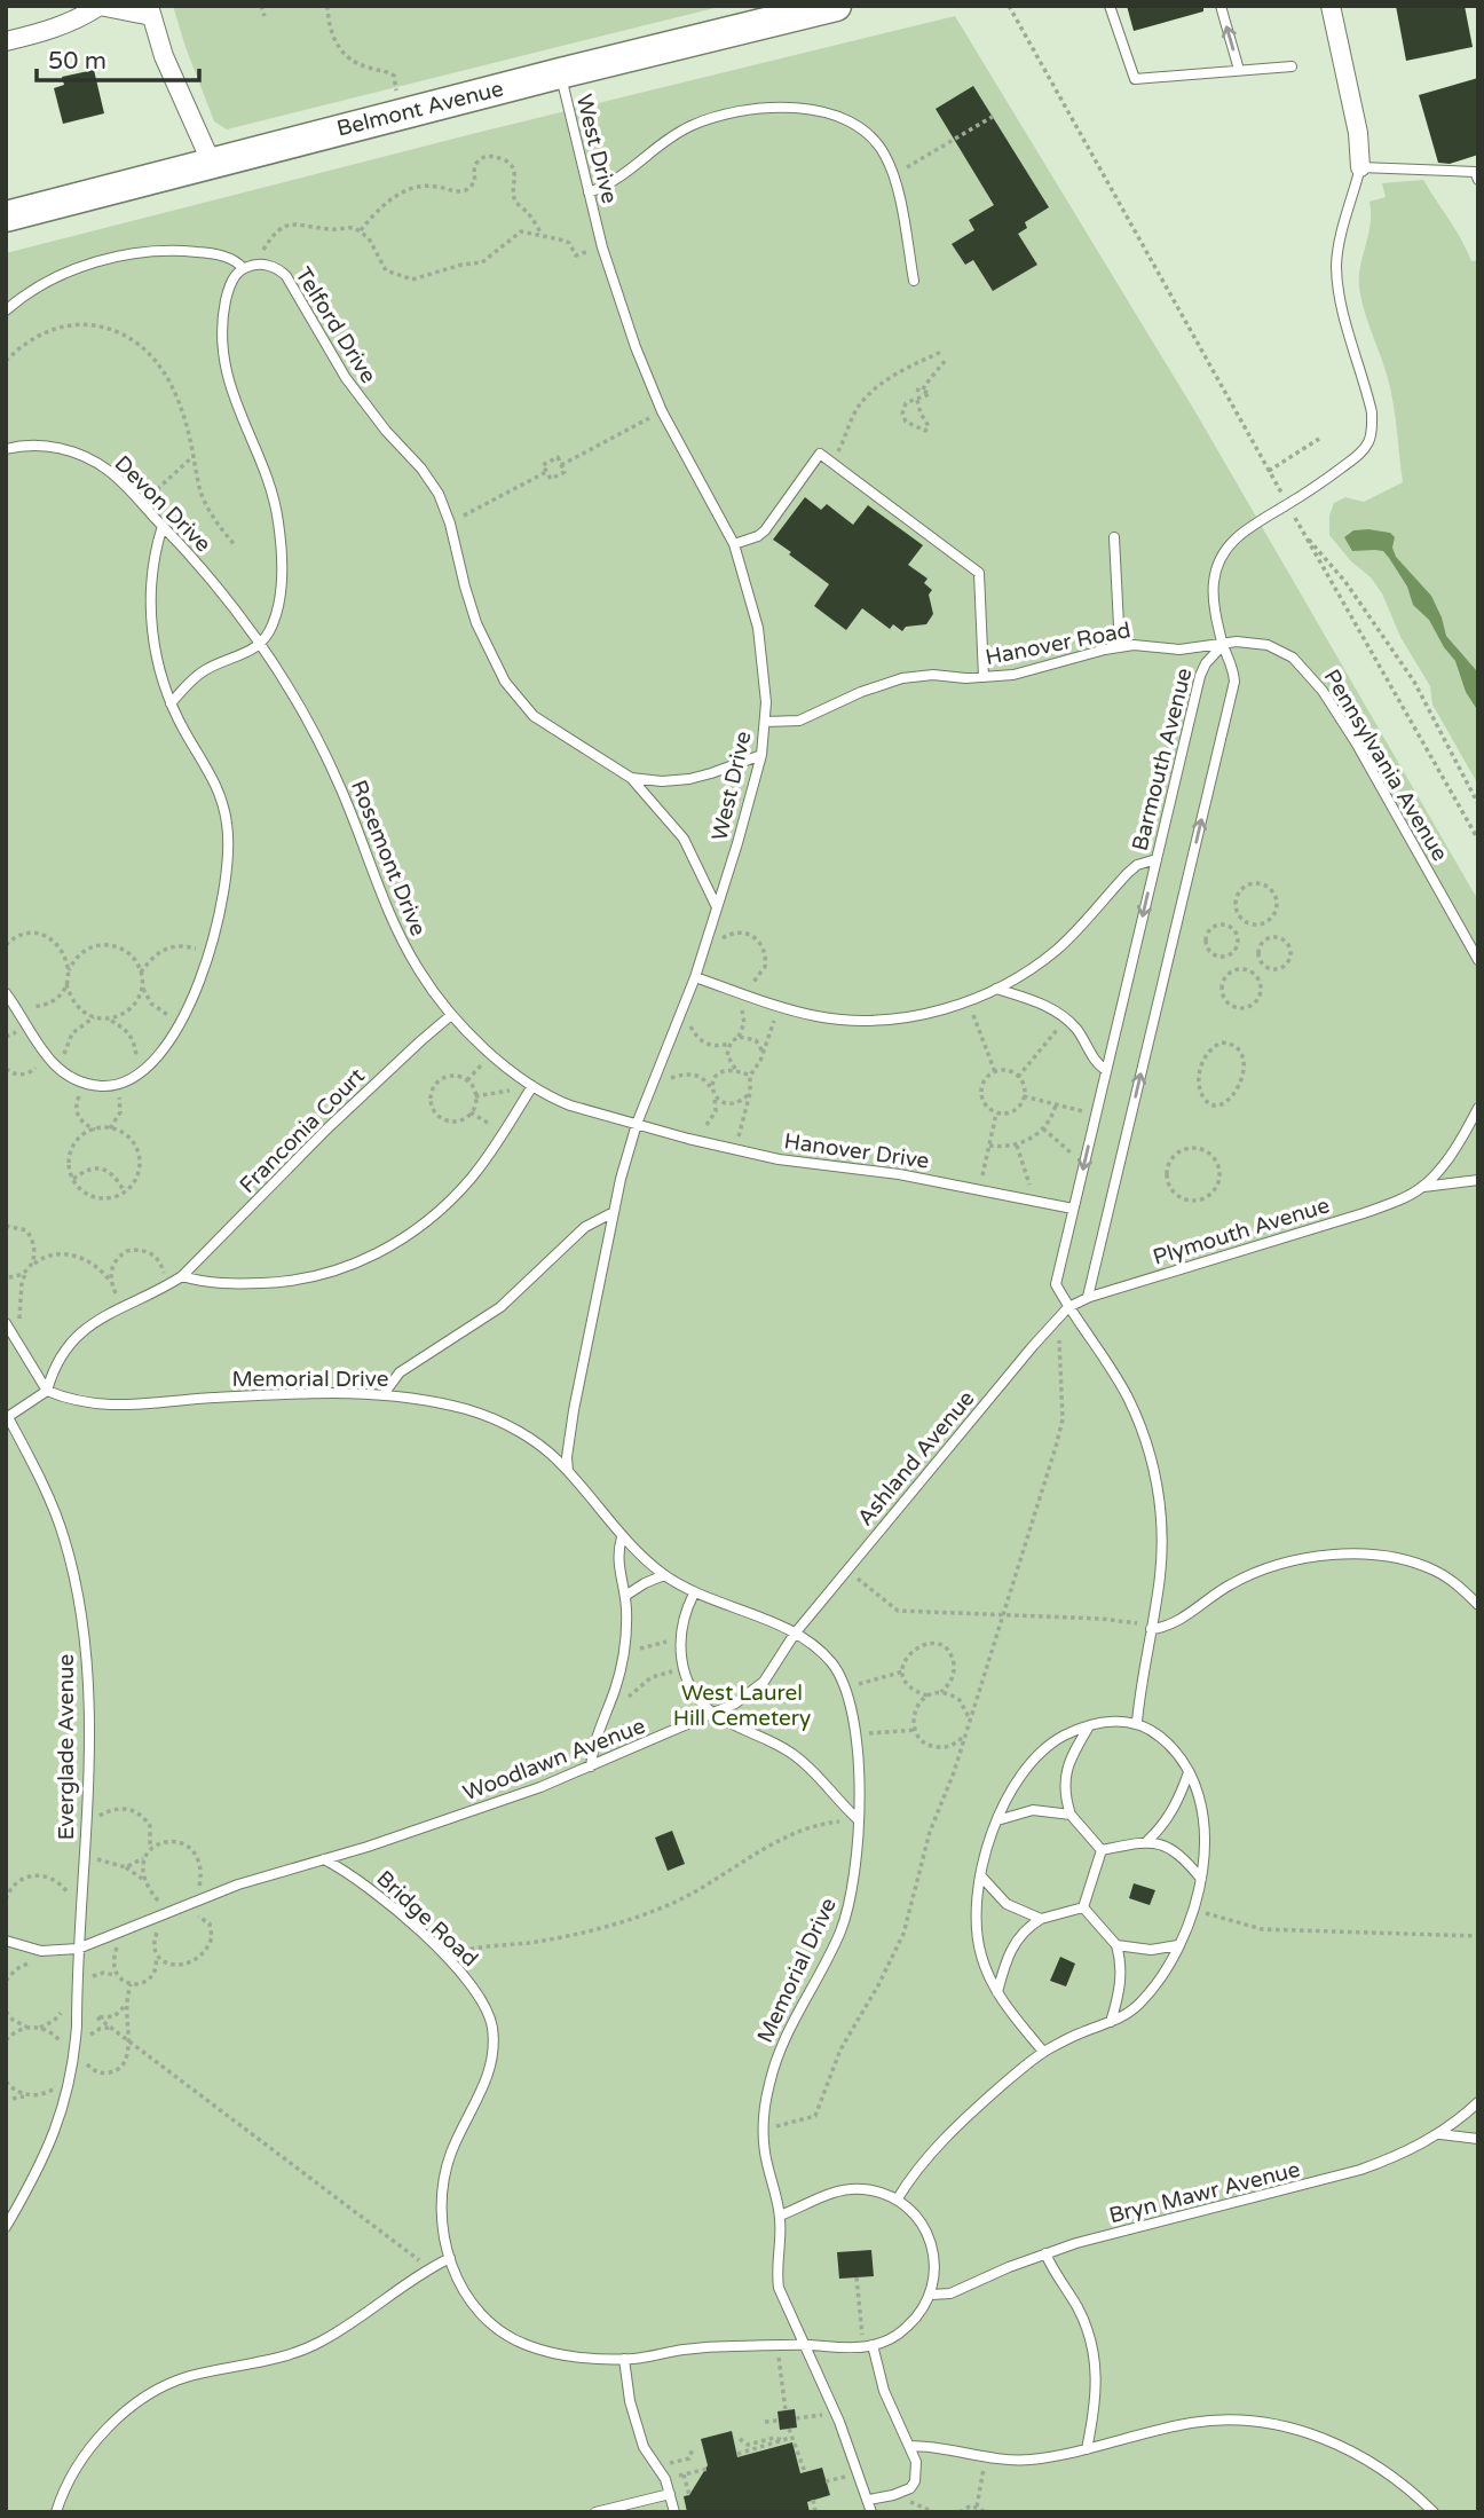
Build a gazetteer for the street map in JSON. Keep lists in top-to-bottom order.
{
  "streets": {
    "main road": ["Belmont Avenue"],
    "lane": [
      "West Drive",
      "Telford Drive",
      "Devon Drive",
      "Hanover Road",
      "Barmouth Avenue",
      "Pennsylvania Avenue",
      "Rosemont Drive",
      "Franconia Court",
      "Hanover Drive",
      "Plymouth Avenue",
      "Memorial Drive",
      "Ashland Avenue",
      "Everglade Avenue",
      "Woodlawn Avenue",
      "Bridge Road",
      "Bryn Mawr Avenue"
    ]
  },
  "crossings": [
    ["Belmont Avenue", "West Drive"],
    ["West Drive", "Telford Drive"],
    ["West Drive", "Hanover Road"],
    ["West Drive", "Rosemont Drive"],
    ["West Drive", "Hanover Drive"],
    ["West Drive", "Memorial Drive"],
    ["Devon Drive", "Rosemont Drive"],
    ["Hanover Road", "Barmouth Avenue"],
    ["Hanover Road", "Pennsylvania Avenue"],
    ["Barmouth Avenue", "Pennsylvania Avenue"],
    ["Barmouth Avenue", "Hanover Drive"],
    ["Barmouth Avenue", "Plymouth Avenue"],
    ["Barmouth Avenue", "Ashland Avenue"],
    ["Rosemont Drive", "Franconia Court"],
    ["Rosemont Drive", "Hanover Drive"],
    ["Franconia Court", "Memorial Drive"],
    ["Plymouth Avenue", "Ashland Avenue"],
    ["Memorial Drive", "Ashland Avenue"],
    ["Memorial Drive", "Woodlawn Avenue"],
    ["Memorial Drive", "Bridge Road"],
    ["Memorial Drive", "Bryn Mawr Avenue"],
    ["Ashland Avenue", "Woodlawn Avenue"],
    ["Woodlawn Avenue", "Bridge Road"],
    ["Bridge Road", "Bryn Mawr Avenue"]
  ],
  "parks": ["West Laurel Hill Cemetery"],
  "scale_bar": "50 m"
}
